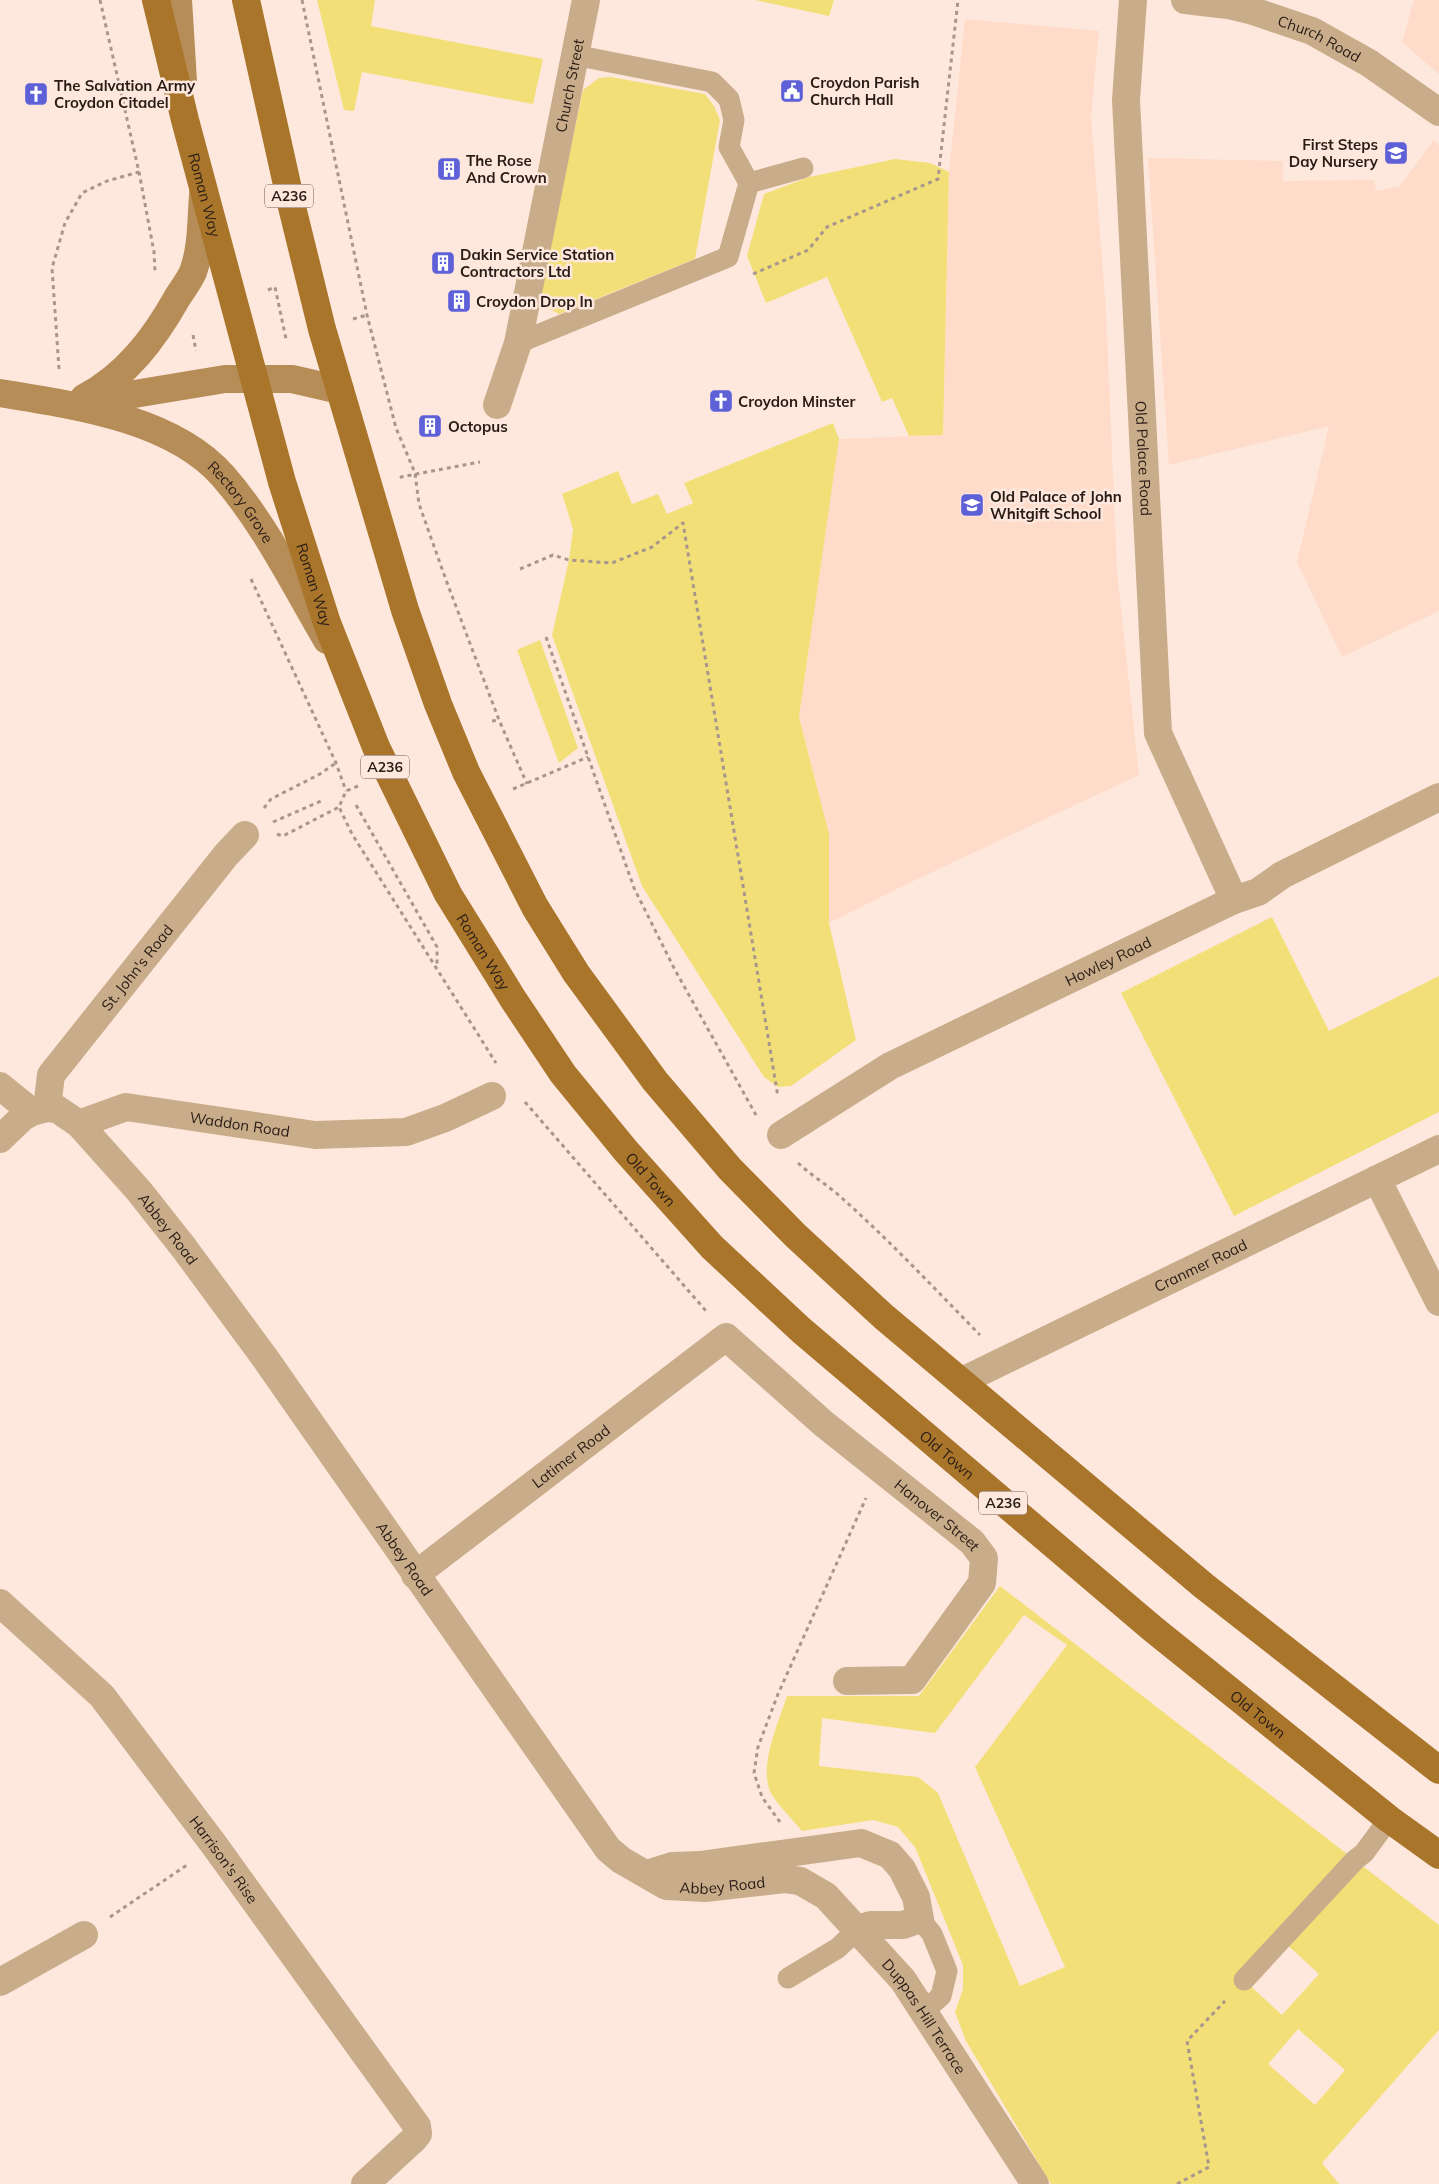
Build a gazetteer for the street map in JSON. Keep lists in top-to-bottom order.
{
  "streets": {
    "main road": ["Roman Way", "A236", "Old Town"],
    "street": [
      "Church Road",
      "Church Street",
      "Old Palace Road",
      "Rectory Grove",
      "Howley Road",
      "St. John's Road",
      "Waddon Road",
      "Abbey Road",
      "Cranmer Road",
      "Latimer Road",
      "Hanover Street",
      "Harrison's Rise",
      "Duppas Hill Terrace"
    ]
  },
  "crossings": [
    ["Roman Way", "Rectory Grove"],
    ["Roman Way", "Old Town"],
    ["A236", "Rectory Grove"],
    ["A236", "Cranmer Road"],
    ["Old Palace Road", "Howley Road"],
    ["Waddon Road", "Abbey Road"],
    ["Abbey Road", "Latimer Road"],
    ["Abbey Road", "Duppas Hill Terrace"],
    ["Latimer Road", "Hanover Street"]
  ],
  "places": {
    "public building": ["Croydon Parish Church Hall"],
    "church": ["The Salvation Army Croydon Citadel", "Croydon Minster"],
    "school or university": ["First Steps Day Nursery", "Old Palace of John Whitgift School"],
    "building": [
      "The Rose And Crown",
      "Dakin Service Station Contractors Ltd",
      "Croydon Drop In",
      "Octopus"
    ]
  }
}
